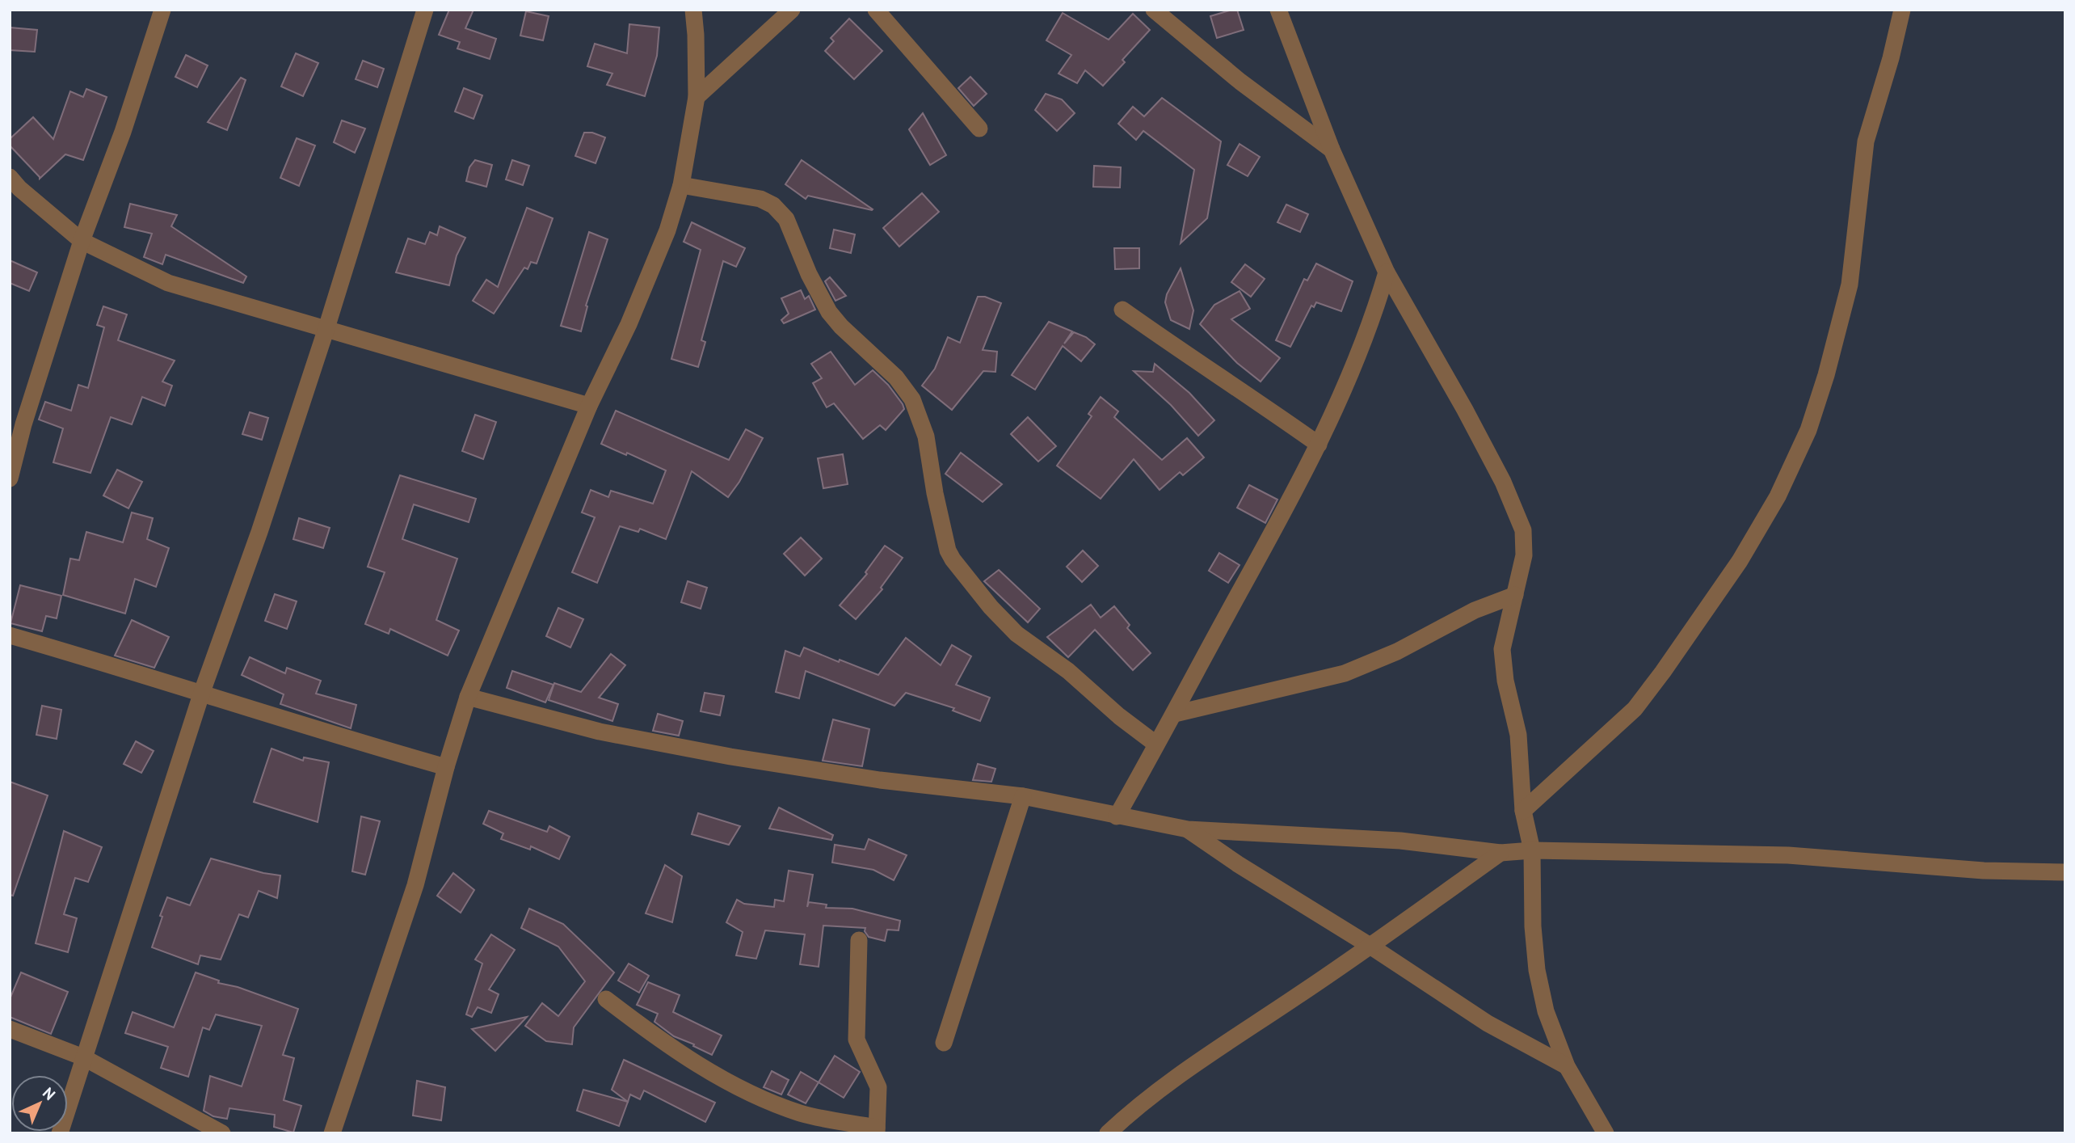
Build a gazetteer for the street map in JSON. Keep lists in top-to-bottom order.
{
  "north": "top right"
}
